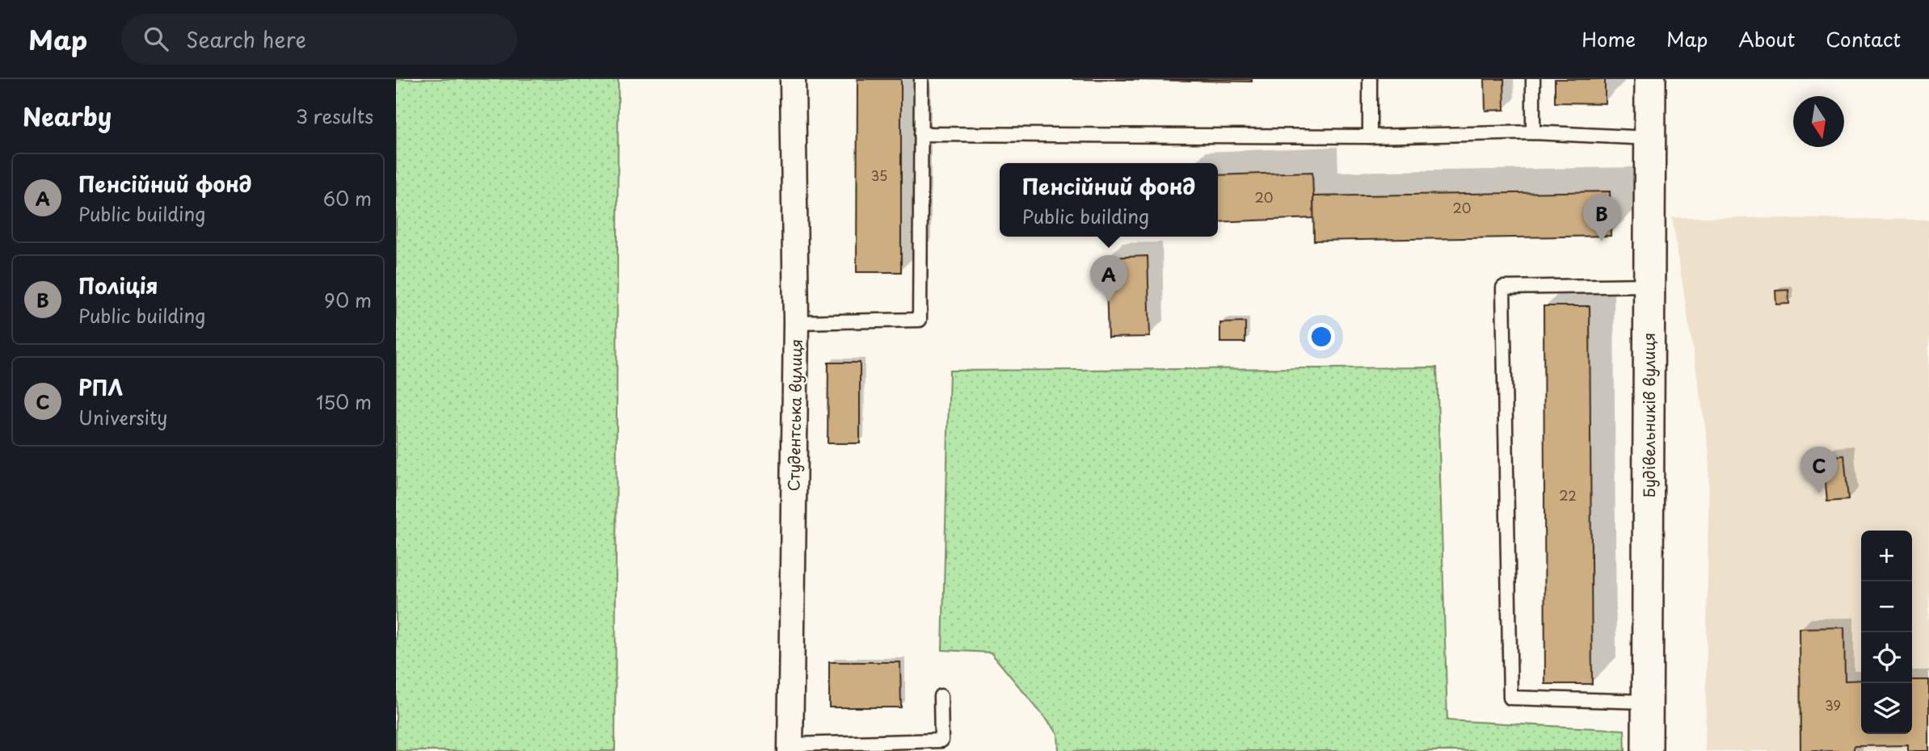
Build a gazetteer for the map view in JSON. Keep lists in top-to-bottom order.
{
  "streets": {
    "street": ["Студентська вулиця", "Будівельників вулиця"]
  },
  "house_numbers": [
    "35",
    "20",
    "20",
    "22",
    "39"
  ],
  "north": "bottom",
  "page": {
    "header": "Map",
    "search": "Search here",
    "nav": [
      "Home",
      "Map",
      "About",
      "Contact"
    ],
    "heading": ["Nearby", "3 results"],
    "list": [
      {
        "mark": "A",
        "name": "Пенсійний фонд",
        "note": "Public building",
        "value": "60 m"
      },
      {
        "mark": "B",
        "name": "Поліція",
        "note": "Public building",
        "value": "90 m"
      },
      {
        "mark": "C",
        "name": "РПЛ",
        "note": "University",
        "value": "150 m"
      }
    ],
    "popup": ["Пенсійний фонд", "Public building"],
    "pins": ["B", "A", "C"],
    "map_buttons": ["+", "−"]
  }
}
